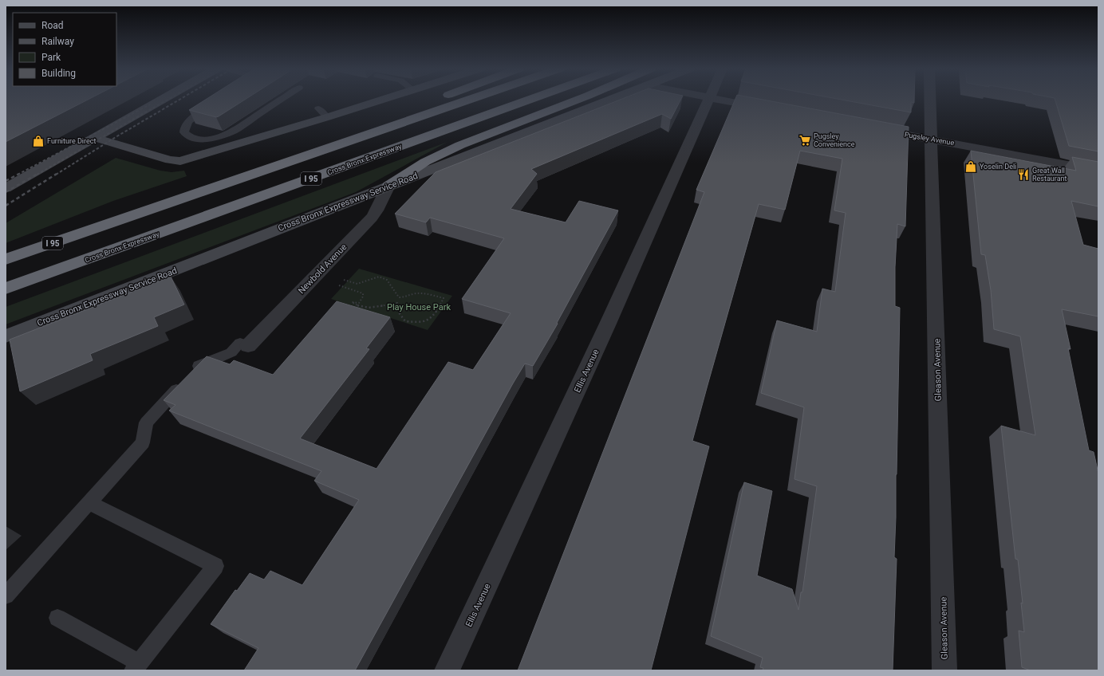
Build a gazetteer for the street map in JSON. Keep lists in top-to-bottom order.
{
  "streets": {
    "highway": ["Cross Bronx Expressway", "I 95"],
    "main road": ["Cross Bronx Expressway Service Road"],
    "street": [
      "Pugsley Avenue",
      "Newbold Avenue",
      "Gleason Avenue",
      "Ellis Avenue"
    ]
  },
  "crossings": [
    ["Pugsley Avenue", "Gleason Avenue"],
    ["Cross Bronx Expressway Service Road", "Newbold Avenue"]
  ],
  "parks": ["Play House Park"],
  "places": {
    "supermarket": ["Pugsley Convenience"],
    "shop": ["Furniture Direct", "Yoselin Deli"],
    "restaurant": ["Great Wall Restaurant"]
  },
  "legend": [
    "Road",
    "Railway",
    "Park",
    "Building"
  ]
}
